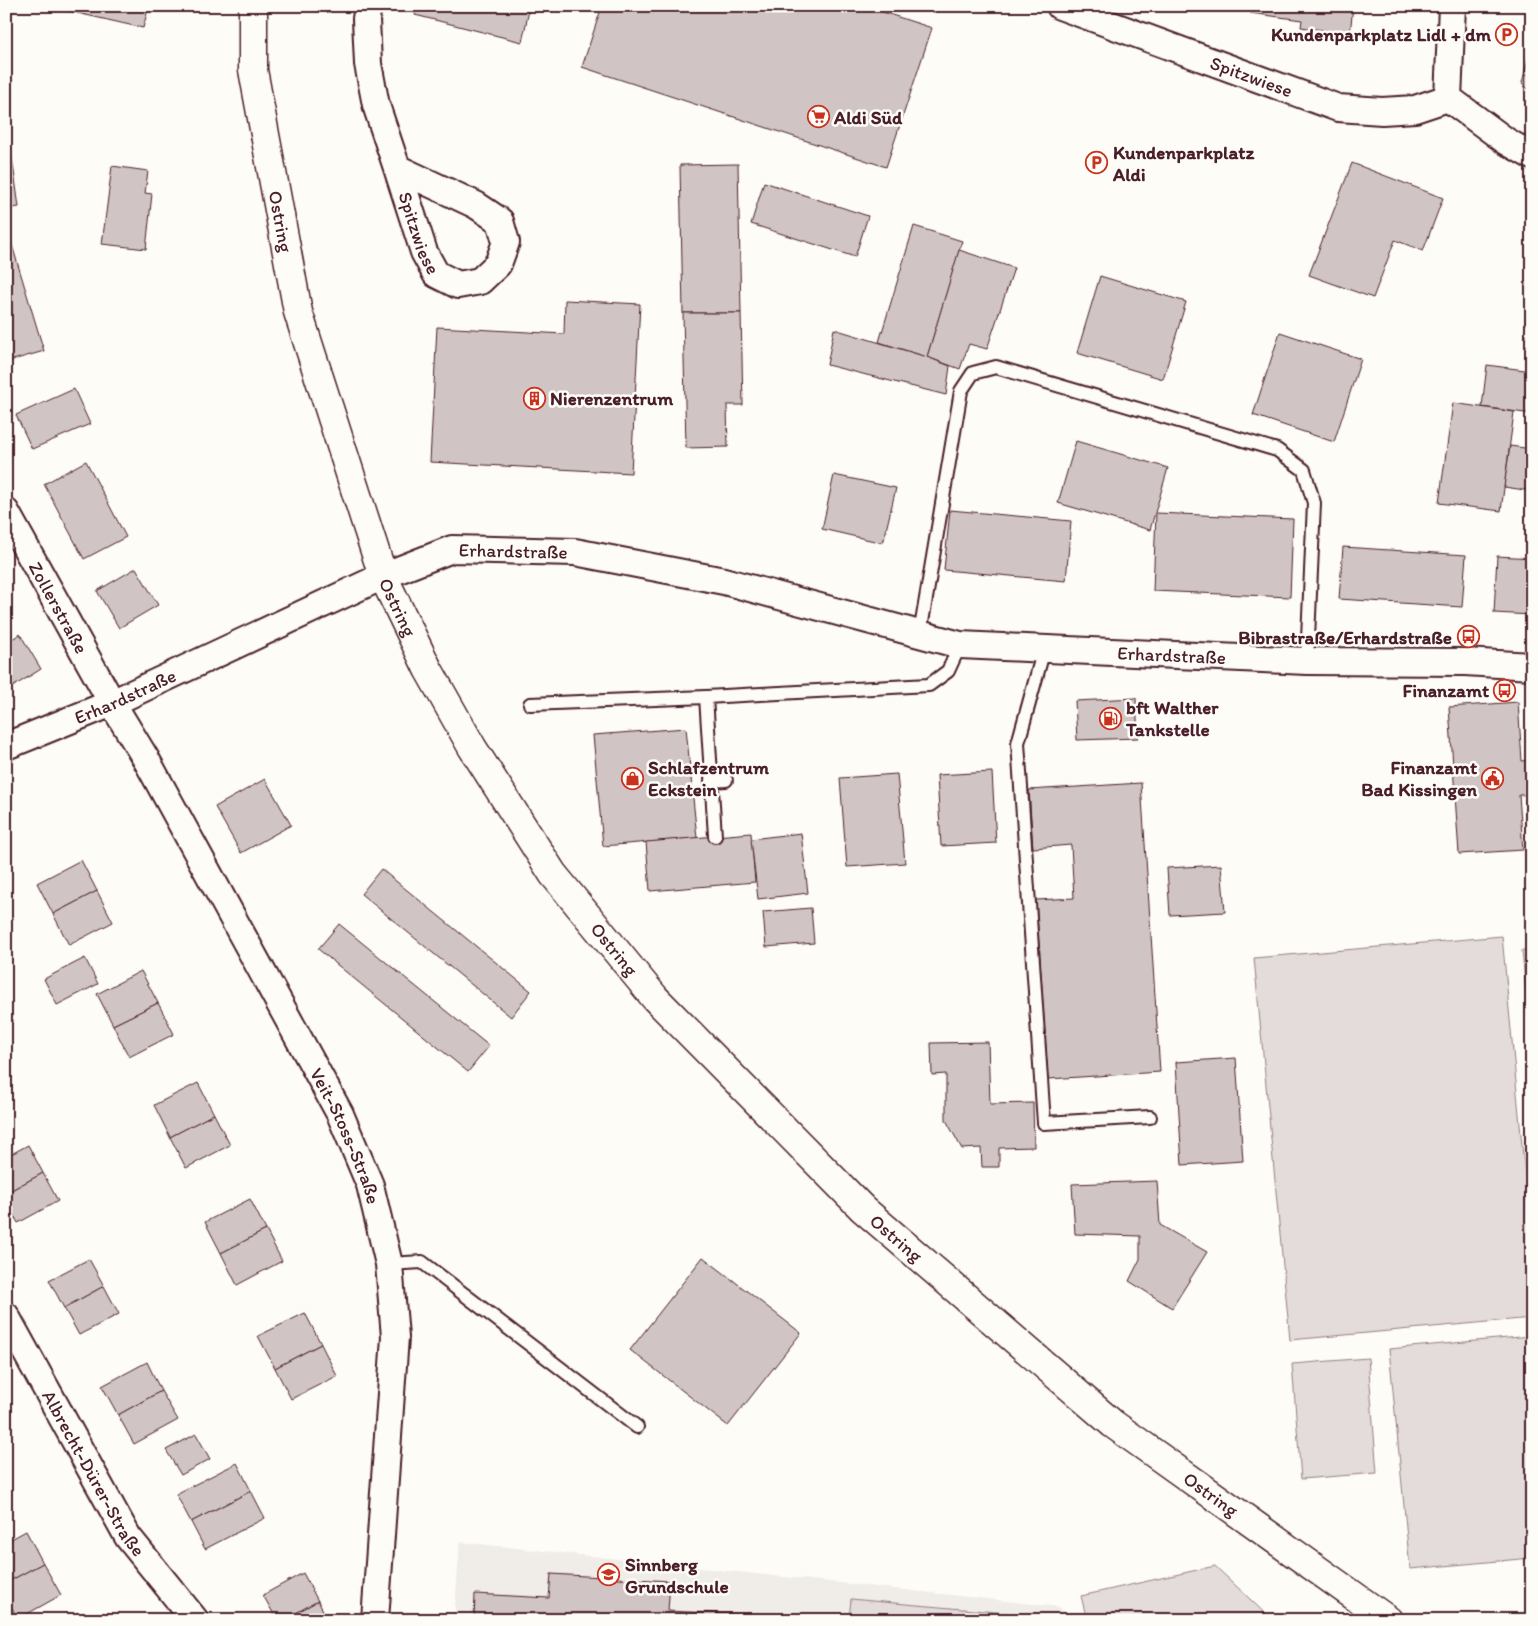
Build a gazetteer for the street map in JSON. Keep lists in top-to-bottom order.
{
  "streets": {
    "main road": ["Ostring"],
    "street": [
      "Spitzwiese",
      "Erhardstraße",
      "Zollerstraße",
      "Veit-Stoss-Straße",
      "Albrecht-Dürer-Straße"
    ]
  },
  "crossings": [
    ["Ostring", "Erhardstraße"],
    ["Erhardstraße", "Zollerstraße"],
    ["Erhardstraße", "Veit-Stoss-Straße"],
    ["Zollerstraße", "Veit-Stoss-Straße"]
  ],
  "places": {
    "parking": ["Kundenparkplatz Lidl + dm", "Kundenparkplatz Aldi"],
    "supermarket": ["Aldi Süd"],
    "building": ["Nierenzentrum"],
    "bus stop": ["Bibrastraße/Erhardstraße", "Finanzamt"],
    "fuel station": ["bft Walther Tankstelle"],
    "shop": ["Schlafzentrum Eckstein"],
    "public building": ["Finanzamt Bad Kissingen"],
    "school or university": ["Sinnberg Grundschule"]
  }
}
